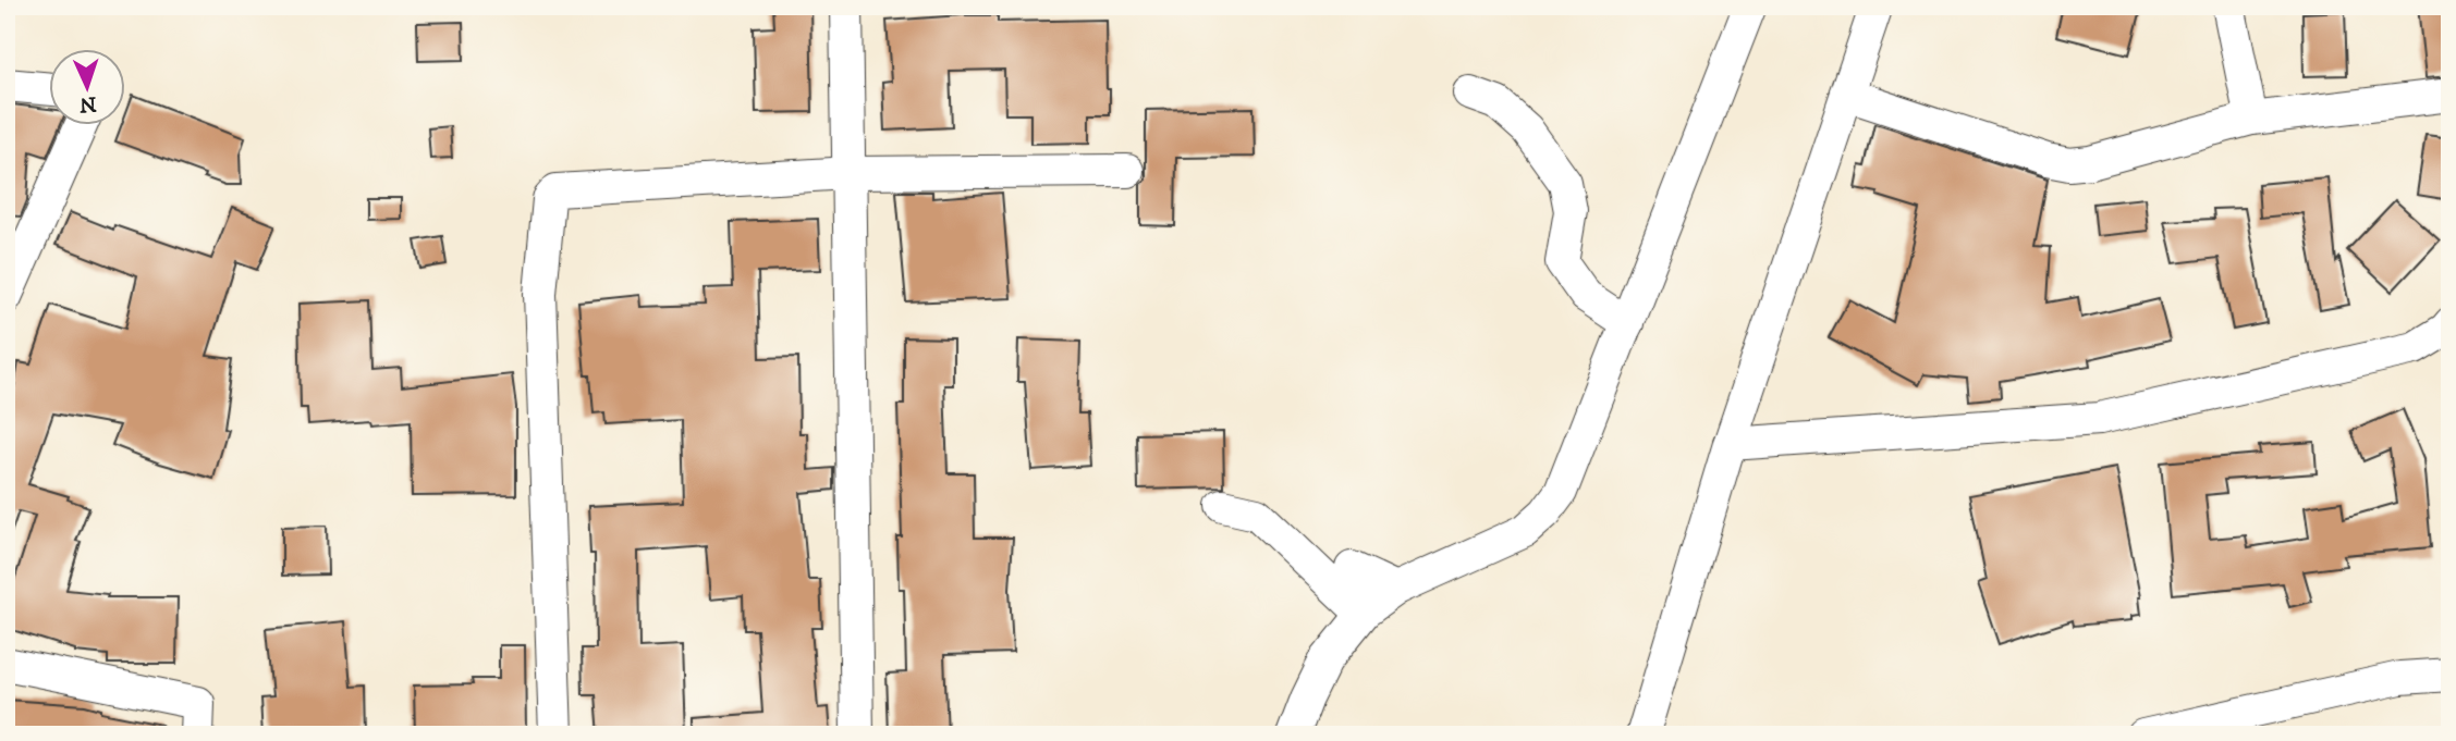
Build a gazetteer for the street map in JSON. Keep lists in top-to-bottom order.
{
  "north": "bottom"
}
